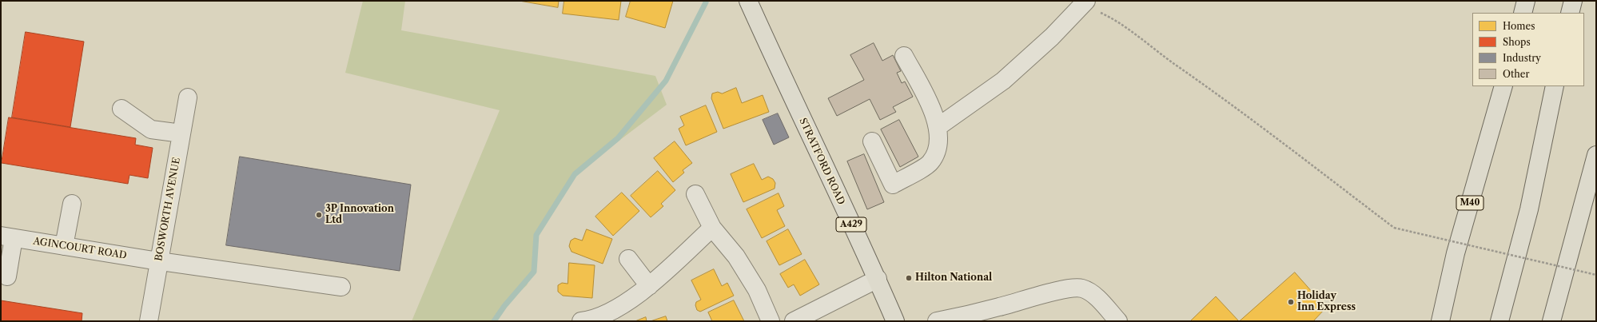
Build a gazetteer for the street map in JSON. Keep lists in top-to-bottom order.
{
  "streets": {
    "highway": ["STRATFORD ROAD", "M40", "A429"],
    "street": ["BOSWORTH AVENUE", "AGINCOURT ROAD"]
  },
  "crossings": [
    ["BOSWORTH AVENUE", "AGINCOURT ROAD"]
  ],
  "places": ["3P Innovation Ltd", "Hilton National", "Holiday Inn Express"],
  "legend": [
    "Homes",
    "Shops",
    "Industry",
    "Other"
  ]
}
